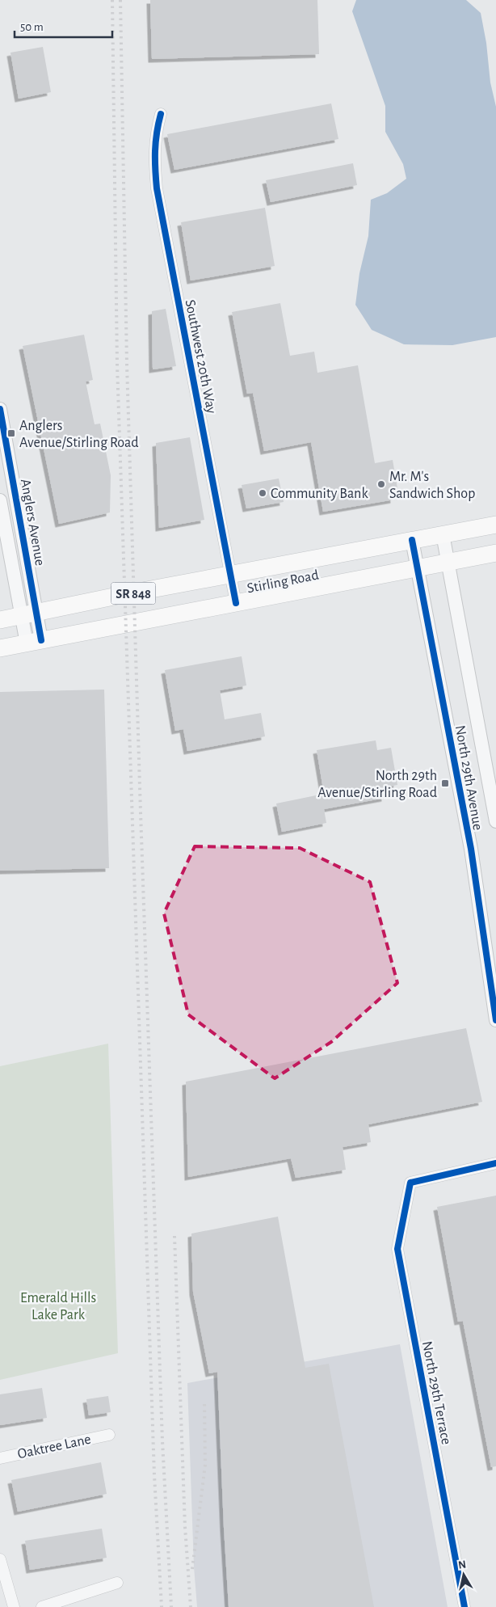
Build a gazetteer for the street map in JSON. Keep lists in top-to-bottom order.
{
  "streets": {
    "main road": ["Stirling Road", "SR 848"],
    "street": [
      "Southwest 20th Way",
      "Anglers Avenue",
      "North 29th Avenue",
      "North 29th Terrace",
      "Oaktree Lane"
    ]
  },
  "crossings": [
    ["Southwest 20th Way", "Stirling Road"],
    ["Anglers Avenue", "Stirling Road"],
    ["Stirling Road", "North 29th Avenue"]
  ],
  "parks": ["Emerald Hills Lake Park"],
  "places": {
    "transit": ["Anglers Avenue/Stirling Road", "North 29th Avenue/Stirling Road"],
    "other": ["Mr. M's Sandwich Shop", "Community Bank"]
  },
  "scale_bar": "50 m",
  "north": "top"
}
